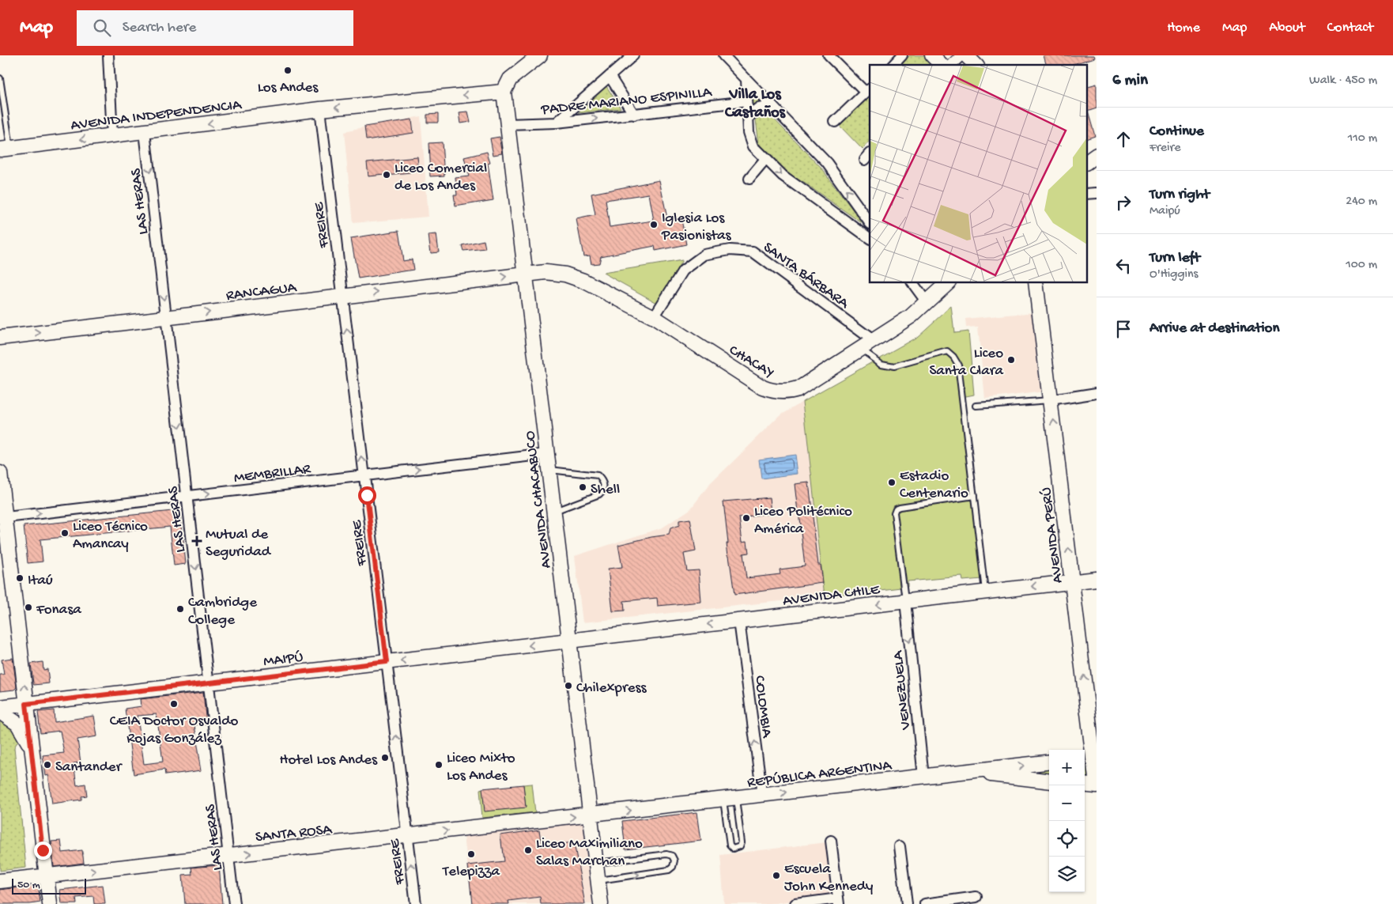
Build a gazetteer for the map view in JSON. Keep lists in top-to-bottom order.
{
  "streets": {
    "main road": [
      "AVENIDA INDEPENDENCIA",
      "RANCAGUA",
      "CHACAY",
      "AVENIDA CHACABUCO",
      "AVENIDA PERÚ",
      "AVENIDA CHILE",
      "MAIPÚ",
      "REPÚBLICA ARGENTINA",
      "SANTA ROSA"
    ],
    "street": [
      "PADRE MARIANO ESPINILLA",
      "LAS HERAS",
      "FREIRE",
      "SANTA BÁRBARA",
      "MEMBRILLAR",
      "VENEZUELA",
      "COLOMBIA"
    ]
  },
  "crossings": [
    ["PADRE MARIANO ESPINILLA", "AVENIDA CHACABUCO"],
    ["AVENIDA INDEPENDENCIA", "LAS HERAS"],
    ["AVENIDA INDEPENDENCIA", "FREIRE"],
    ["AVENIDA INDEPENDENCIA", "AVENIDA CHACABUCO"],
    ["LAS HERAS", "RANCAGUA"],
    ["LAS HERAS", "MEMBRILLAR"],
    ["LAS HERAS", "MAIPÚ"],
    ["LAS HERAS", "SANTA ROSA"],
    ["FREIRE", "RANCAGUA"],
    ["FREIRE", "MEMBRILLAR"],
    ["FREIRE", "MAIPÚ"],
    ["FREIRE", "SANTA ROSA"],
    ["SANTA BÁRBARA", "CHACAY"],
    ["RANCAGUA", "CHACAY"],
    ["RANCAGUA", "AVENIDA CHACABUCO"],
    ["CHACAY", "AVENIDA CHACABUCO"],
    ["MEMBRILLAR", "AVENIDA CHACABUCO"],
    ["AVENIDA CHACABUCO", "AVENIDA CHILE"],
    ["AVENIDA CHACABUCO", "MAIPÚ"],
    ["AVENIDA CHACABUCO", "REPÚBLICA ARGENTINA"],
    ["AVENIDA CHACABUCO", "SANTA ROSA"],
    ["AVENIDA PERÚ", "AVENIDA CHILE"],
    ["AVENIDA CHILE", "MAIPÚ"],
    ["AVENIDA CHILE", "VENEZUELA"],
    ["AVENIDA CHILE", "COLOMBIA"],
    ["VENEZUELA", "REPÚBLICA ARGENTINA"],
    ["COLOMBIA", "REPÚBLICA ARGENTINA"],
    ["REPÚBLICA ARGENTINA", "SANTA ROSA"]
  ],
  "one_way": [
    "AVENIDA INDEPENDENCIA",
    "LAS HERAS",
    "FREIRE",
    "RANCAGUA",
    "MEMBRILLAR",
    "AVENIDA PERÚ",
    "AVENIDA CHILE",
    "VENEZUELA",
    "COLOMBIA",
    "REPÚBLICA ARGENTINA",
    "SANTA ROSA"
  ],
  "districts": ["Villa Los Castaños"],
  "places": {
    "other": [
      "Los Andes",
      "Liceo Comercial de Los Andes",
      "Iglesia Los Pasionistas",
      "Liceo Santa Clara",
      "Estadio Centenario",
      "Shell",
      "Liceo Politécnico América",
      "Liceo Técnico Amancay",
      "Itaú",
      "Fonasa",
      "Cambridge College",
      "Chilexpress",
      "CEIA Doctor Osvaldo Rojas González",
      "Hotel Los Andes",
      "Santander",
      "Liceo Mixto Los Andes",
      "Liceo Maximiliano Salas Marchan",
      "Telepizza",
      "Escuela John Kennedy"
    ],
    "health": ["Mutual de Seguridad"]
  },
  "scale_bar": "50 m",
  "page": {
    "header": "Map",
    "search": "Search here",
    "nav": [
      "Home",
      "Map",
      "About",
      "Contact"
    ],
    "heading": ["6 min", "Walk · 450 m"],
    "list": [
      ["Continue", "Freire", "110 m"],
      ["Turn right", "Maipú", "240 m"],
      ["Turn left", "O'Higgins", "100 m"],
      "Arrive at destination"
    ],
    "map_buttons": ["+", "−"],
    "scale": "50 m"
  }
}
